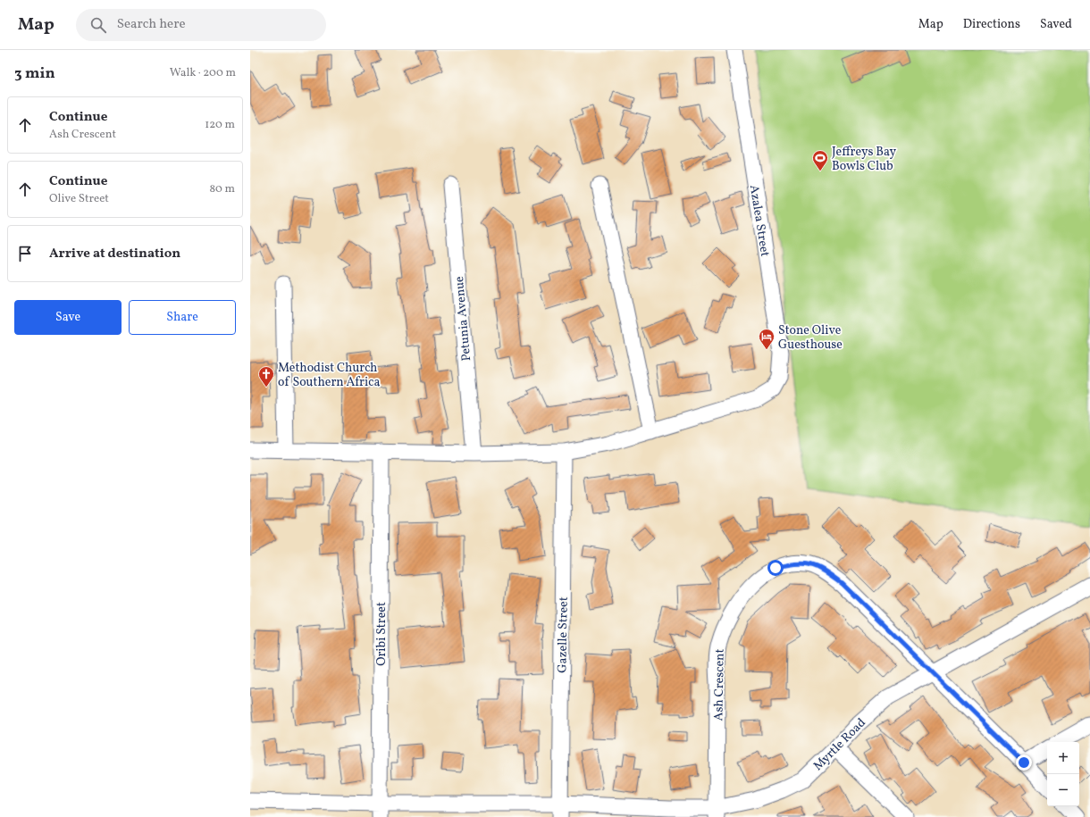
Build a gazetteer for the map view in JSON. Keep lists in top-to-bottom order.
{
  "streets": {
    "street": [
      "Azalea Street",
      "Petunia Avenue",
      "Oribi Street",
      "Gazelle Street",
      "Ash Crescent",
      "Myrtle Road"
    ]
  },
  "crossings": [
    ["Oribi Street", "Myrtle Road"],
    ["Gazelle Street", "Myrtle Road"],
    ["Ash Crescent", "Myrtle Road"]
  ],
  "places": {
    "sports": ["Jeffreys Bay Bowls Club"],
    "hotel": ["Stone Olive Guesthouse"],
    "church": ["Methodist Church of Southern Africa"]
  },
  "page": {
    "header": "Map",
    "search": "Search here",
    "nav": ["Map", "Directions", "Saved"],
    "heading": ["3 min", "Walk · 200 m"],
    "list": [
      ["Continue", "Ash Crescent", "120 m"],
      ["Continue", "Olive Street", "80 m"],
      "Arrive at destination"
    ],
    "buttons": ["Save", "Share"],
    "map_buttons": ["+", "−"]
  }
}
